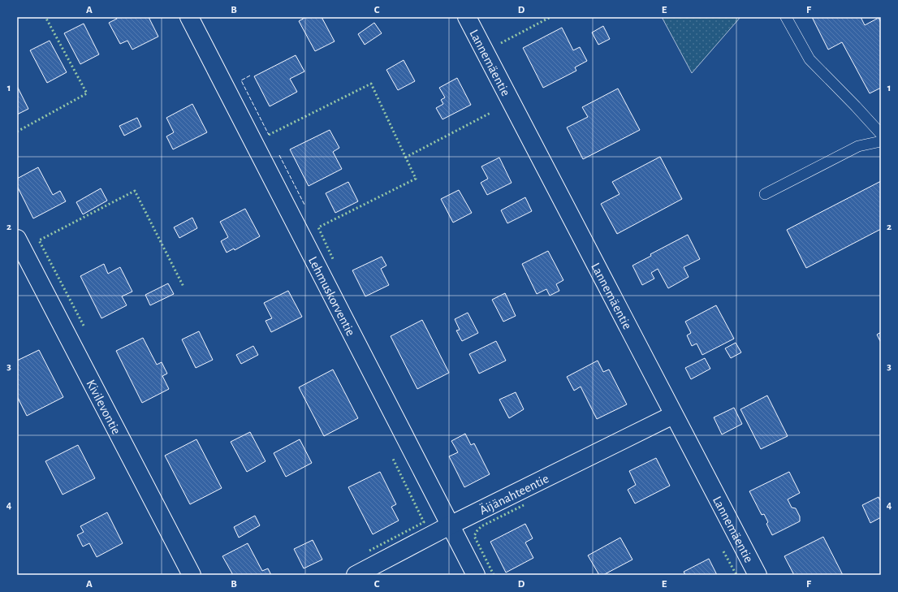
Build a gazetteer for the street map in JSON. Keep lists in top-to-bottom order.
{
  "streets": {
    "street": [
      "Lannemäentie",
      "Lehmuskorventie",
      "Kivilevontie",
      "Äijänahteentie"
    ]
  },
  "crossings": [
    ["Lannemäentie", "Äijänahteentie"],
    ["Lehmuskorventie", "Äijänahteentie"]
  ],
  "grid": {
    "columns": [
      "A",
      "B",
      "C",
      "D",
      "E",
      "F"
    ],
    "rows": [
      "1",
      "2",
      "3",
      "4"
    ]
  }
}
